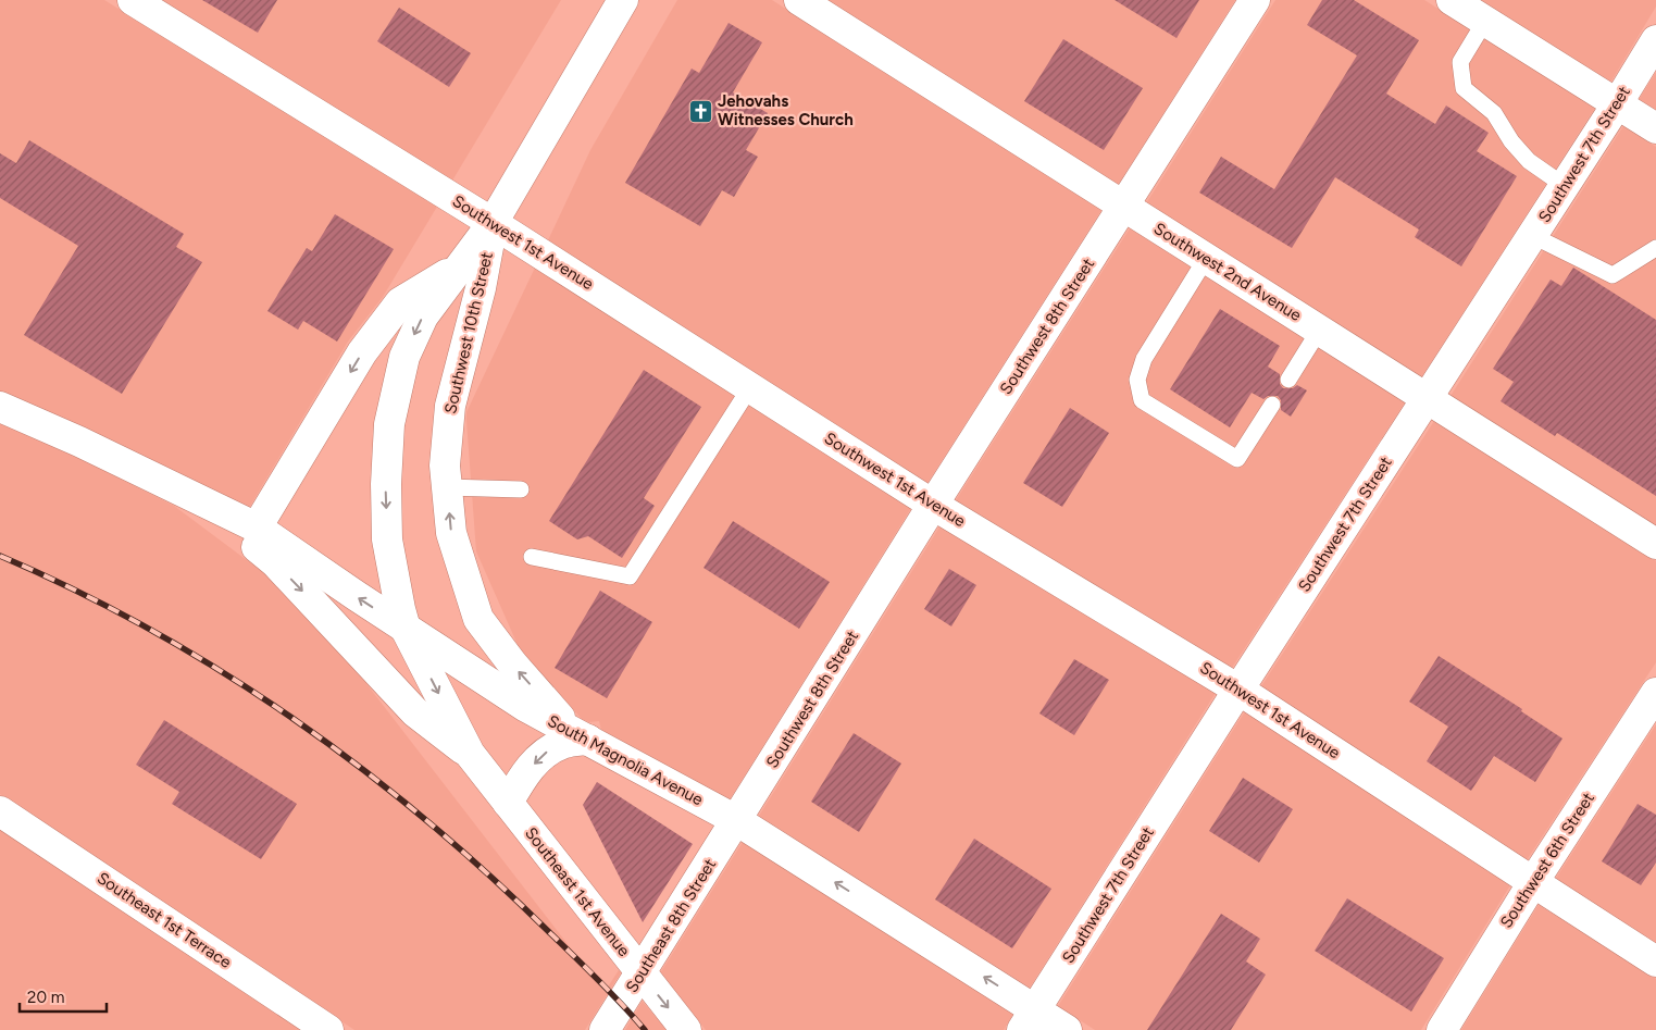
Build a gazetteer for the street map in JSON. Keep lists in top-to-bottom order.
{
  "streets": {
    "street": [
      "Southwest 7th Street",
      "Southwest 1st Avenue",
      "Southwest 2nd Avenue",
      "Southwest 8th Street",
      "Southwest 10th Street",
      "South Magnolia Avenue",
      "Southwest 6th Street",
      "Southeast 1st Avenue",
      "Southeast 1st Terrace",
      "Southeast 8th Street"
    ]
  },
  "crossings": [
    ["Southwest 7th Street", "Southwest 1st Avenue"],
    ["Southwest 7th Street", "Southwest 2nd Avenue"],
    ["Southwest 7th Street", "South Magnolia Avenue"],
    ["Southwest 1st Avenue", "Southwest 8th Street"],
    ["Southwest 1st Avenue", "Southwest 10th Street"],
    ["Southwest 1st Avenue", "Southwest 6th Street"],
    ["Southwest 2nd Avenue", "Southwest 8th Street"],
    ["Southwest 8th Street", "South Magnolia Avenue"],
    ["Southwest 8th Street", "Southeast 8th Street"],
    ["Southwest 10th Street", "South Magnolia Avenue"],
    ["Southwest 10th Street", "Southeast 1st Avenue"],
    ["South Magnolia Avenue", "Southeast 1st Avenue"],
    ["South Magnolia Avenue", "Southeast 8th Street"],
    ["Southeast 1st Avenue", "Southeast 8th Street"]
  ],
  "places": {
    "church": ["Jehovahs Witnesses Church"]
  },
  "scale_bar": "20 m"
}
